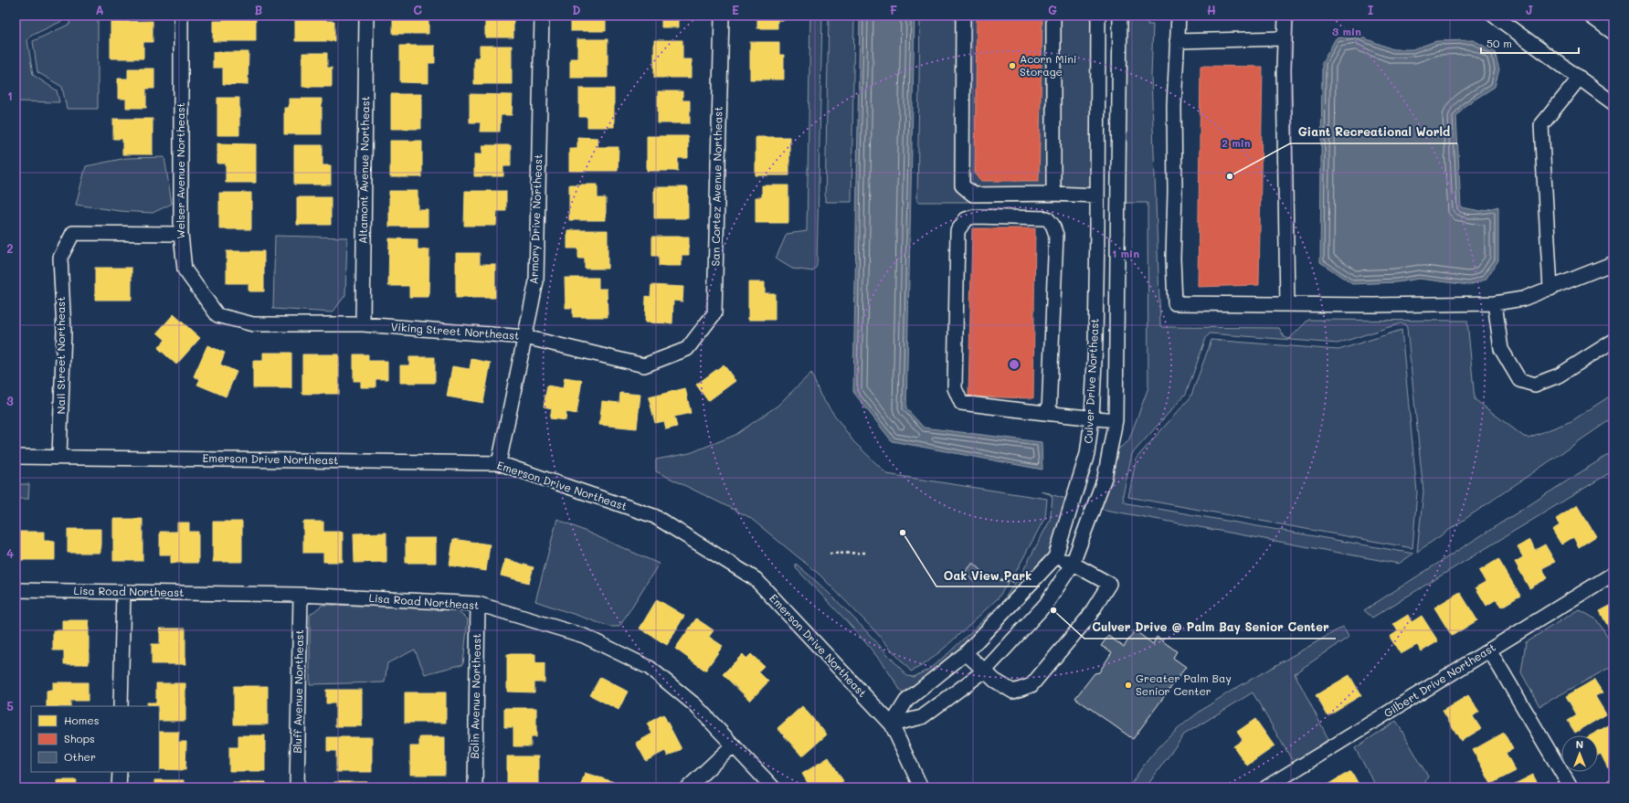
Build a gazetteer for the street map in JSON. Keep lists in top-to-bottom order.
{
  "streets": {
    "street": [
      "Altamont Avenue Northeast",
      "Welser Avenue Northeast",
      "San Cortez Avenue Northeast",
      "Armory Drive Northeast",
      "Viking Street Northeast",
      "Nail Street Northeast",
      "Culver Drive Northeast",
      "Emerson Drive Northeast",
      "Lisa Road Northeast",
      "Gilbert Drive Northeast",
      "Bluff Avenue Northeast",
      "Bolin Avenue Northeast"
    ]
  },
  "crossings": [
    ["Altamont Avenue Northeast", "Viking Street Northeast"],
    ["Welser Avenue Northeast", "Viking Street Northeast"],
    ["Welser Avenue Northeast", "Nail Street Northeast"],
    ["San Cortez Avenue Northeast", "Viking Street Northeast"],
    ["Armory Drive Northeast", "Viking Street Northeast"],
    ["Armory Drive Northeast", "Emerson Drive Northeast"],
    ["Nail Street Northeast", "Emerson Drive Northeast"],
    ["Culver Drive Northeast", "Emerson Drive Northeast"],
    ["Lisa Road Northeast", "Bluff Avenue Northeast"],
    ["Lisa Road Northeast", "Bolin Avenue Northeast"]
  ],
  "places": [
    "Acorn Mini Storage",
    "Giant Recreational World",
    "Oak View Park",
    "Culver Drive @ Palm Bay Senior Center",
    "Greater Palm Bay Senior Center"
  ],
  "legend": ["Homes", "Shops", "Other"],
  "scale_bar": "50 m",
  "north": "top",
  "grid": {
    "columns": [
      "A",
      "B",
      "C",
      "D",
      "E",
      "F",
      "G",
      "H",
      "I",
      "J"
    ],
    "rows": [
      "1",
      "2",
      "3",
      "4",
      "5"
    ]
  },
  "rings": ["3 min", "2 min", "1 min"]
}
